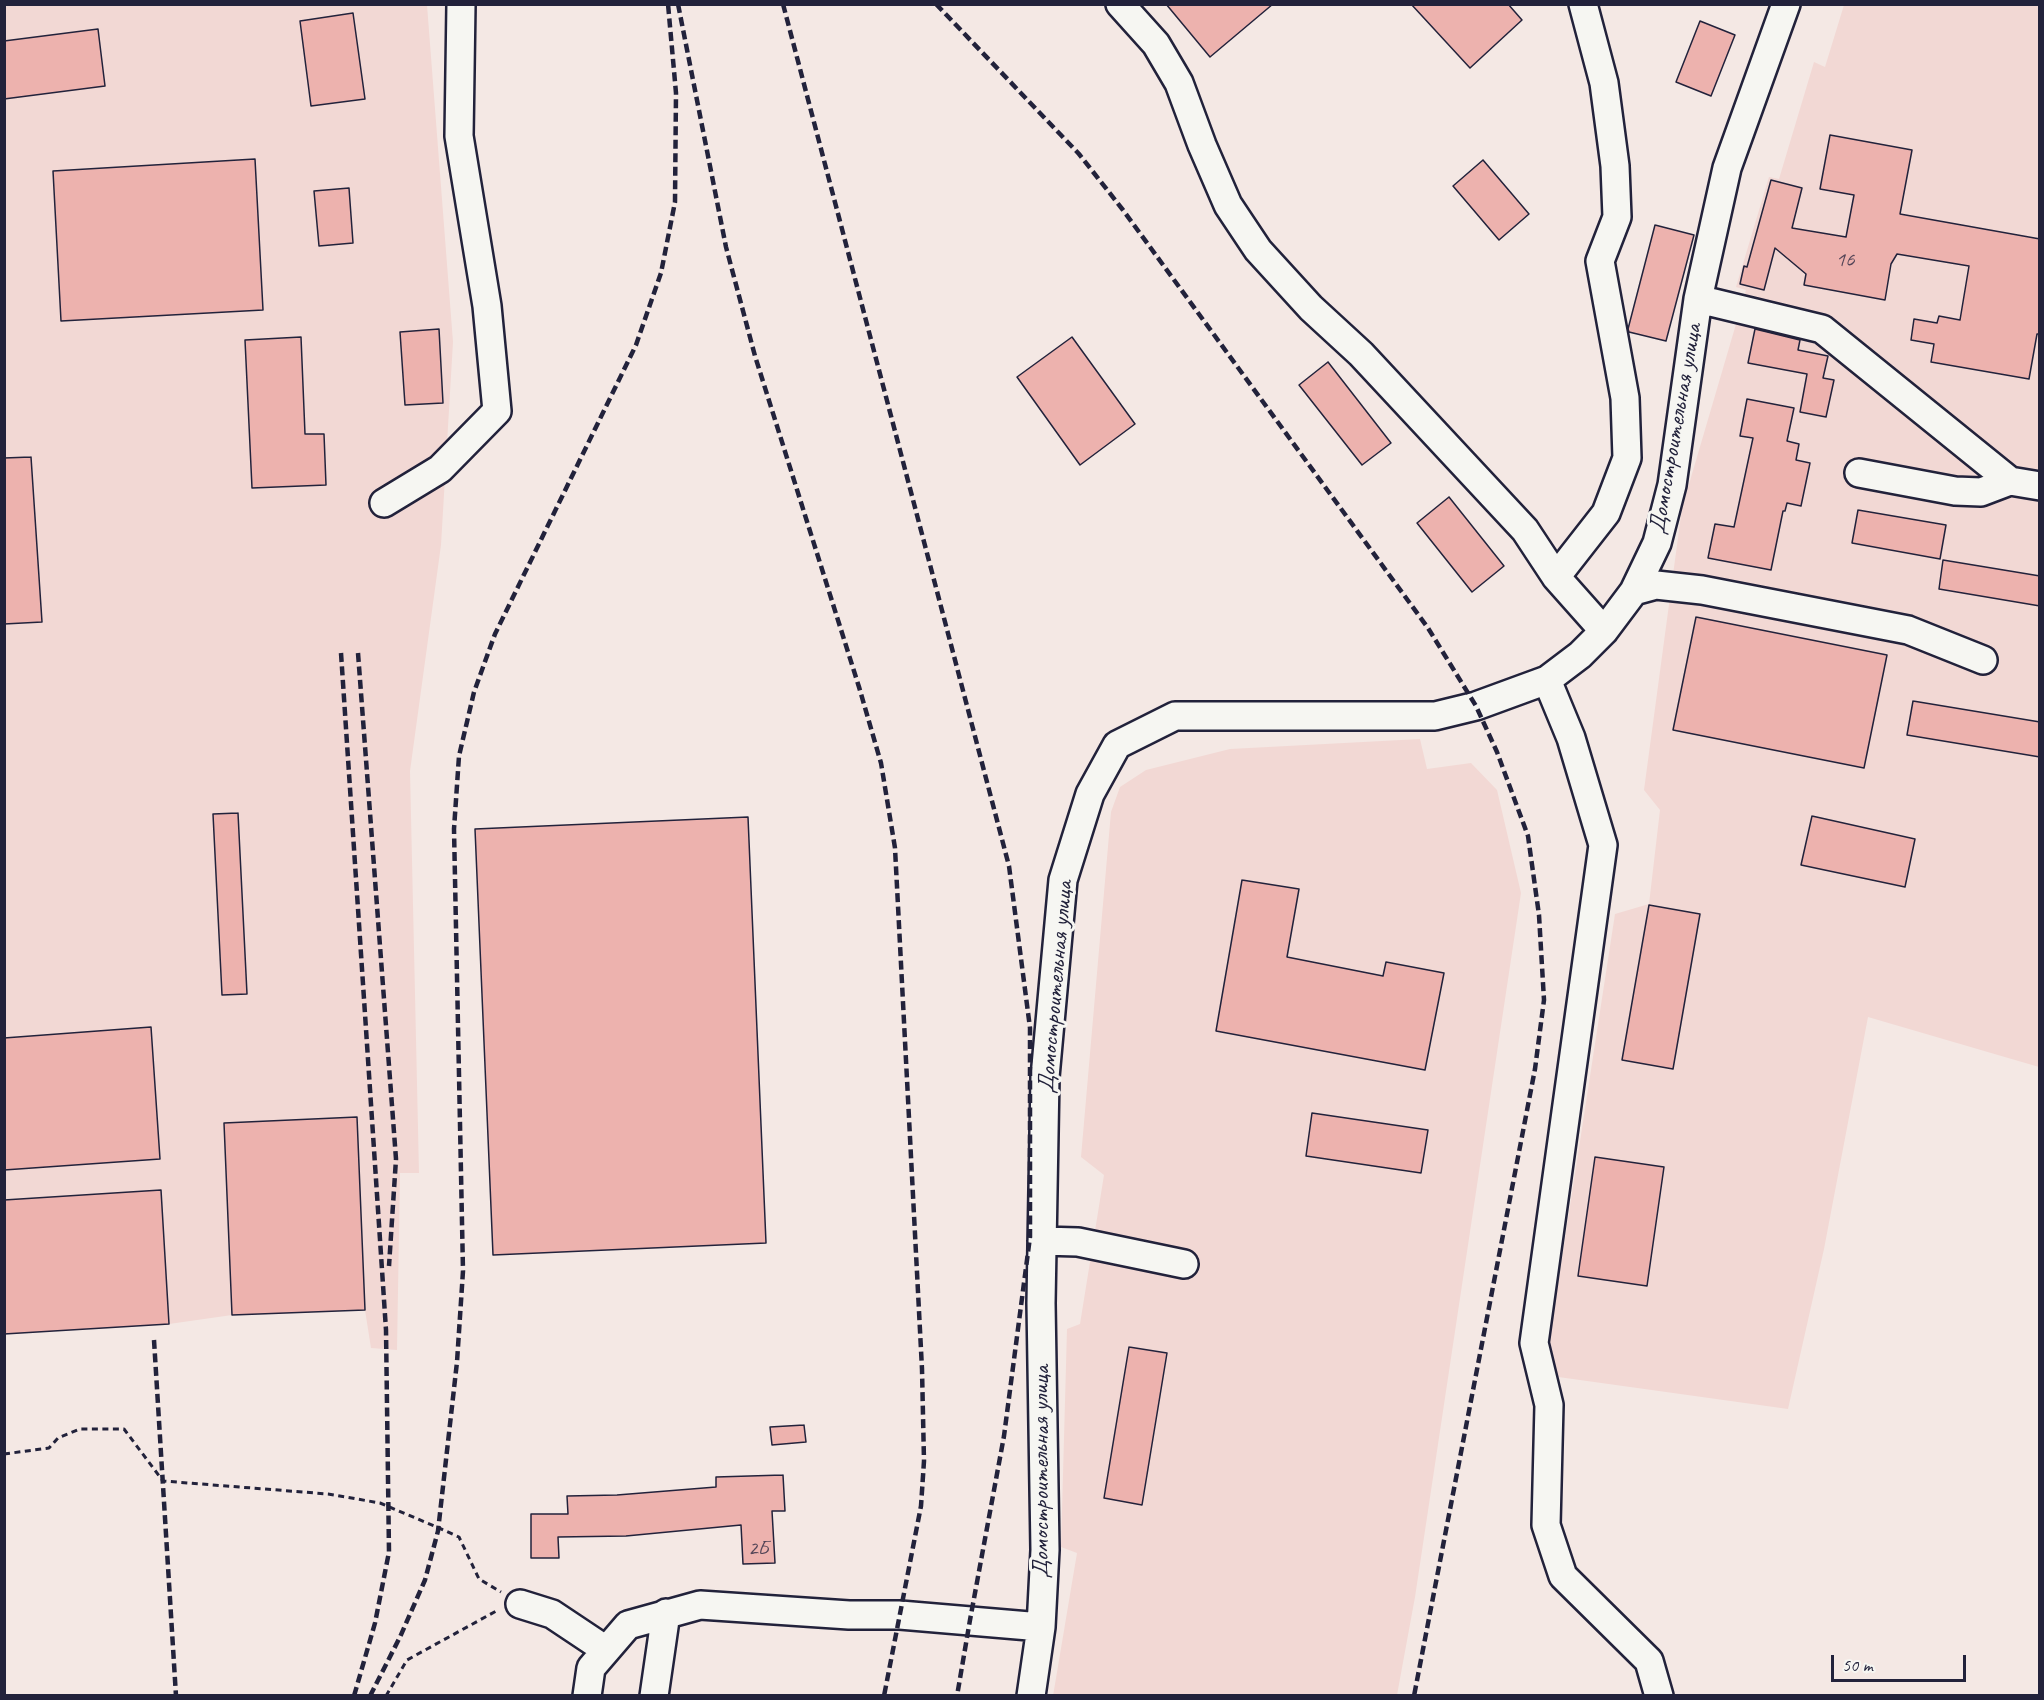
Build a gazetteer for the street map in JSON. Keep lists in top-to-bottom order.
{
  "streets": {
    "street": ["Домостроительная улица"]
  },
  "house_numbers": ["16", "2Б"],
  "scale_bar": "50 m"
}
